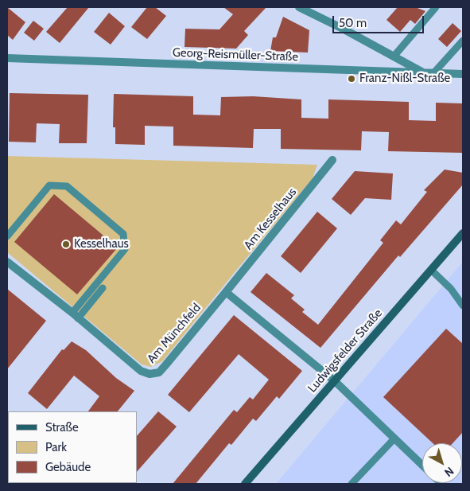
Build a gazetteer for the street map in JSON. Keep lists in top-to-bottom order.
{
  "streets": {
    "street": [
      "Georg-Reismüller-Straße",
      "Am Kesselhaus",
      "Am Münchfeld",
      "Ludwigsfelder Straße"
    ]
  },
  "crossings": [
    ["Am Kesselhaus", "Am Münchfeld"]
  ],
  "places": ["Franz-Nißl-Straße", "Kesselhaus"],
  "legend": ["Straße", "Park", "Gebäude"],
  "scale_bar": "50 m",
  "north": "bottom right"
}
